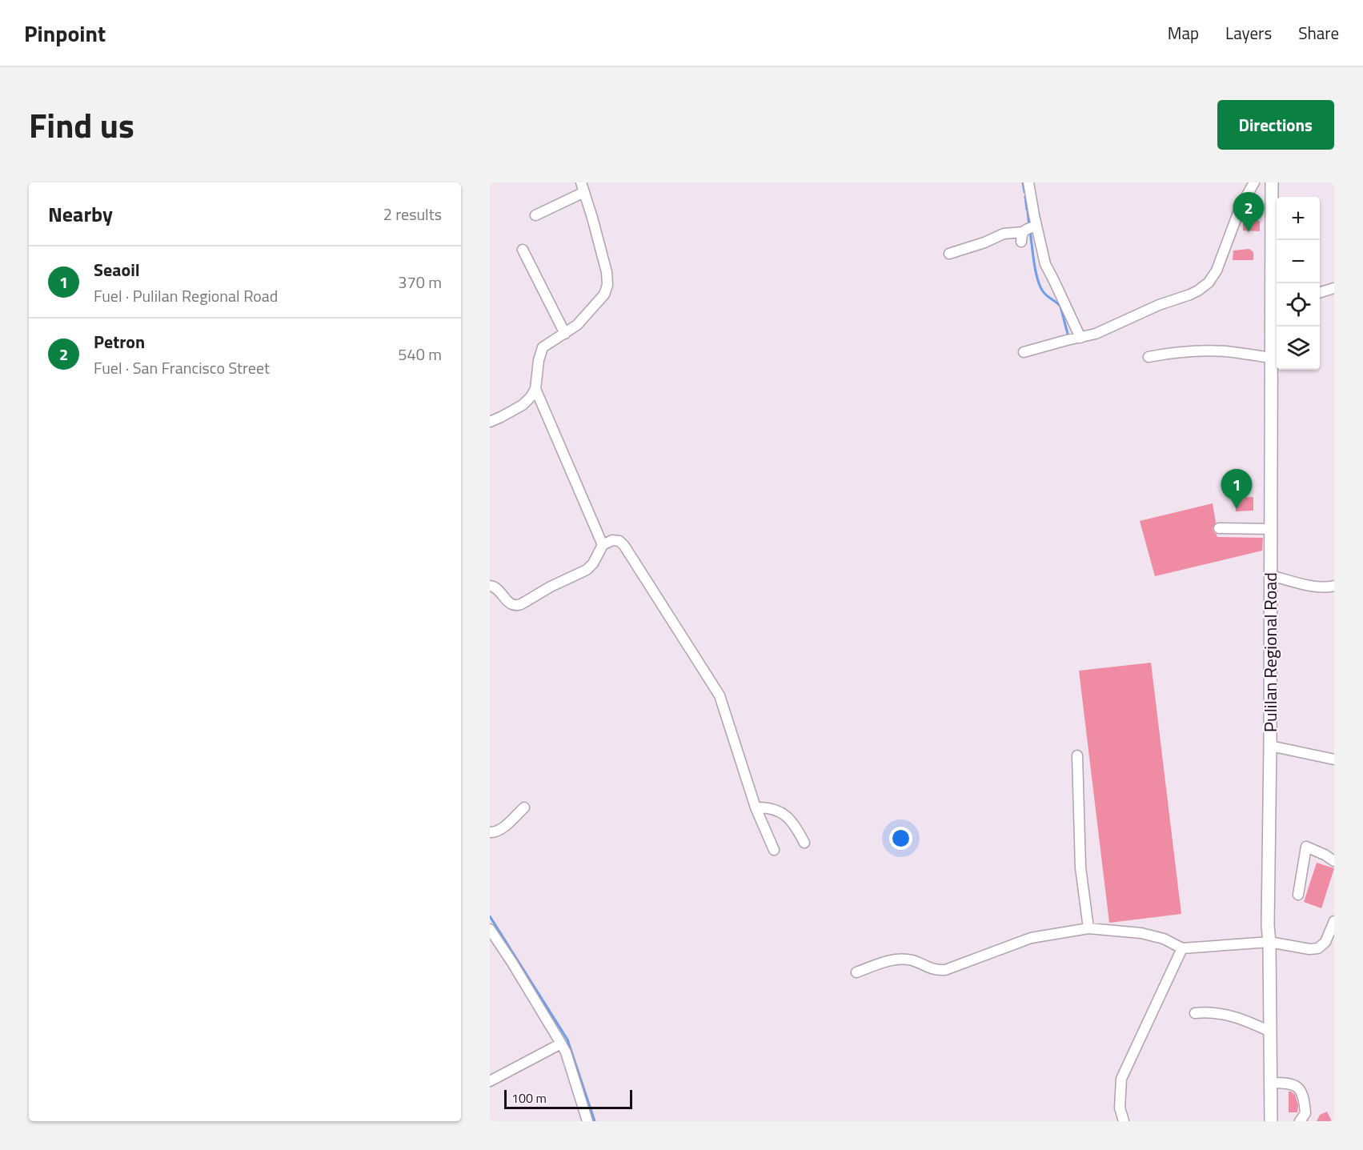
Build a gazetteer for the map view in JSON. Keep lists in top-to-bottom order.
{
  "streets": {
    "main road": ["Pulilan Regional Road"]
  },
  "scale_bar": "100 m",
  "page": {
    "header": "Pinpoint",
    "nav": ["Map", "Layers", "Share"],
    "title": "Find us",
    "buttons": "Directions",
    "heading": ["Nearby", "2 results"],
    "pins": ["2", "1"],
    "map_buttons": ["+", "−"],
    "list": [
      {
        "mark": "1",
        "name": "Seaoil",
        "note": "Fuel · Pulilan Regional Road",
        "value": "370 m"
      },
      {
        "mark": "2",
        "name": "Petron",
        "note": "Fuel · San Francisco Street",
        "value": "540 m"
      }
    ],
    "scale": "100 m"
  }
}
